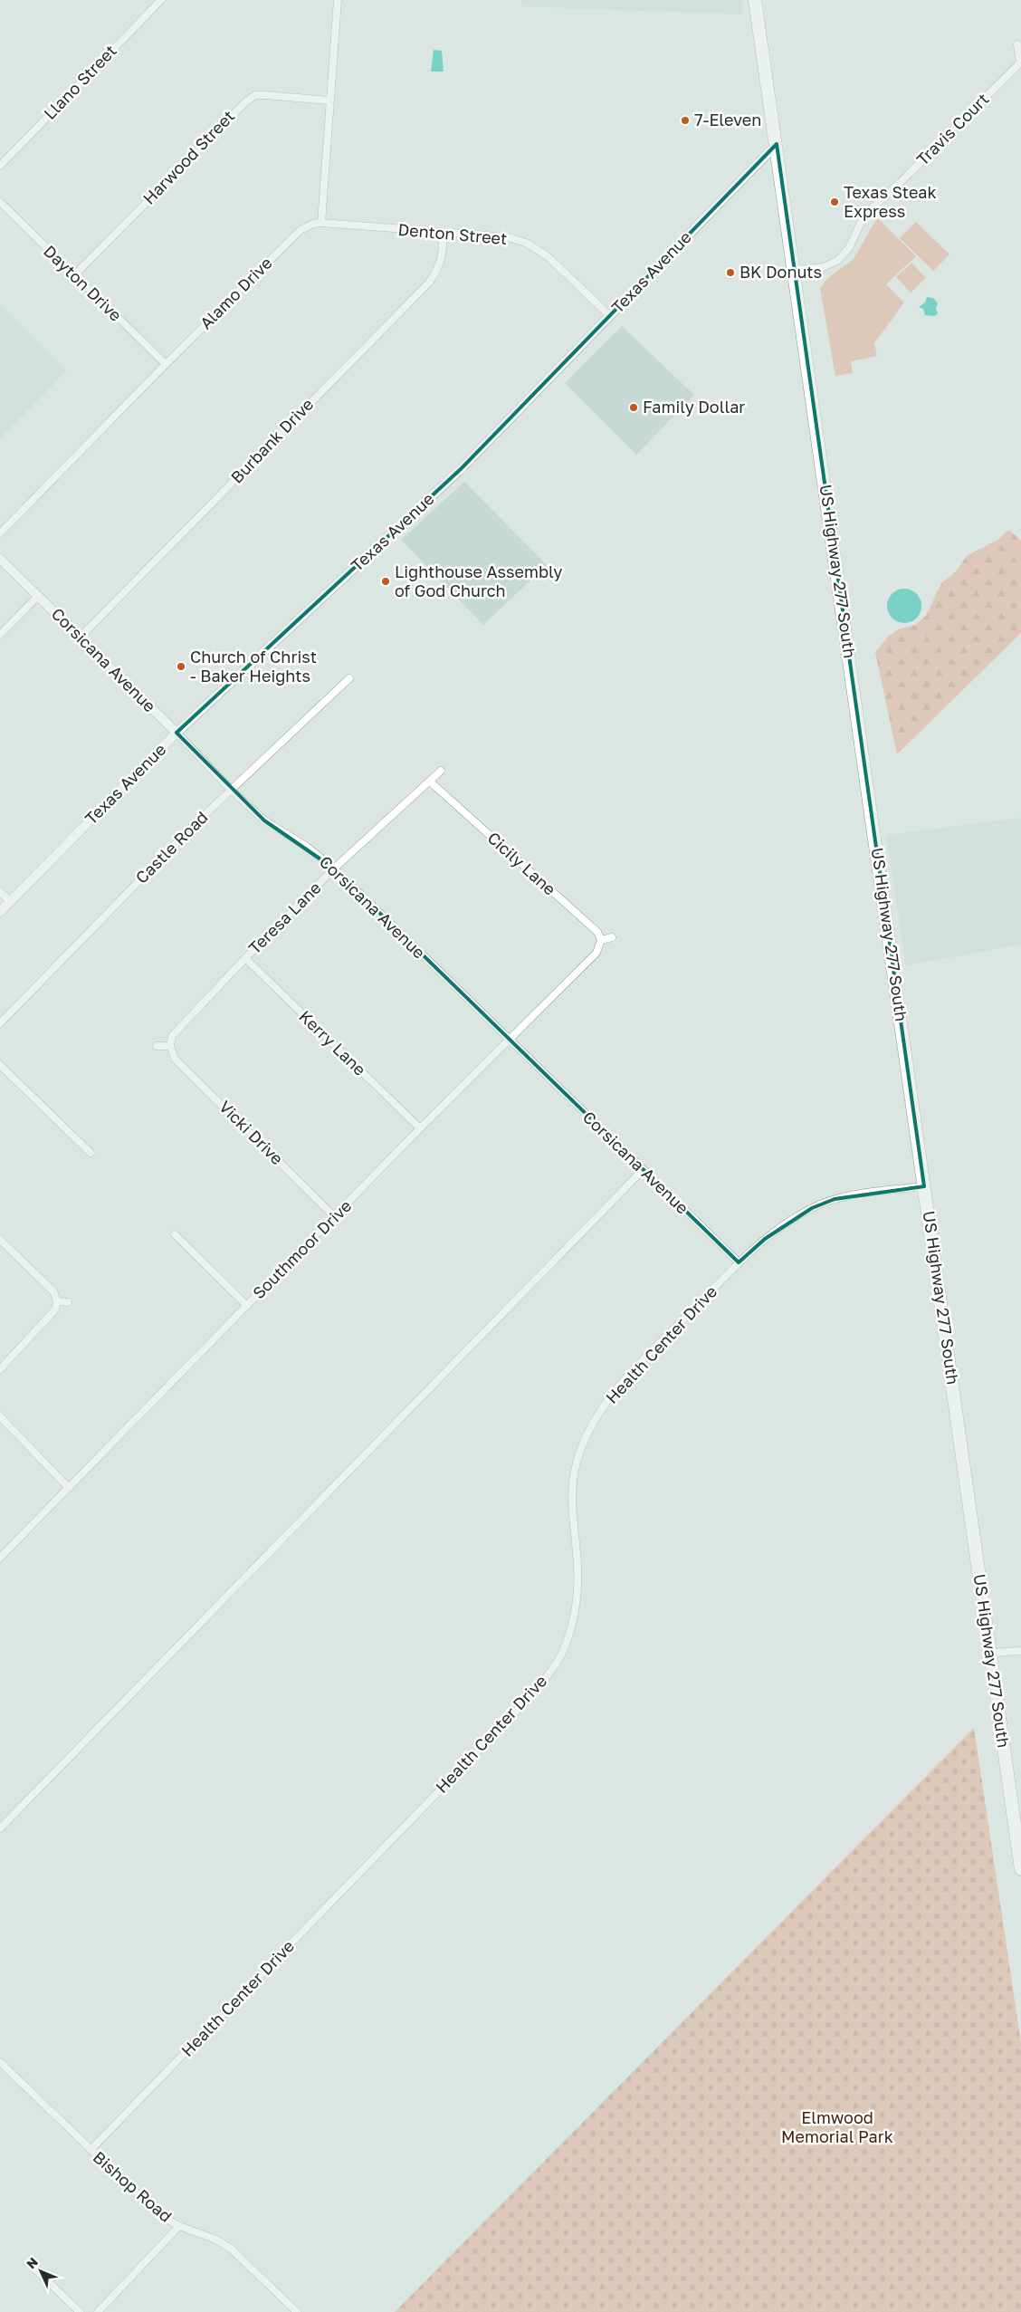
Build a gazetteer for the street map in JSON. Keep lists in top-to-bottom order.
{
  "streets": {
    "highway": ["US Highway 277 South"],
    "street": [
      "Llano Street",
      "Travis Court",
      "Harwood Street",
      "Denton Street",
      "Texas Avenue",
      "Dayton Drive",
      "Alamo Drive",
      "Burbank Drive",
      "Corsicana Avenue",
      "Castle Road",
      "Cicily Lane",
      "Teresa Lane",
      "Kerry Lane",
      "Vicki Drive",
      "Southmoor Drive",
      "Health Center Drive",
      "Bishop Road"
    ]
  },
  "crossings": [
    ["Travis Court", "US Highway 277 South"],
    ["Harwood Street", "Dayton Drive"],
    ["Denton Street", "Texas Avenue"],
    ["Denton Street", "Alamo Drive"],
    ["Denton Street", "Burbank Drive"],
    ["Texas Avenue", "US Highway 277 South"],
    ["Texas Avenue", "Corsicana Avenue"],
    ["Dayton Drive", "Alamo Drive"],
    ["Burbank Drive", "Corsicana Avenue"],
    ["US Highway 277 South", "Health Center Drive"],
    ["Corsicana Avenue", "Castle Road"],
    ["Corsicana Avenue", "Teresa Lane"],
    ["Corsicana Avenue", "Southmoor Drive"],
    ["Corsicana Avenue", "Health Center Drive"],
    ["Cicily Lane", "Teresa Lane"],
    ["Cicily Lane", "Southmoor Drive"],
    ["Teresa Lane", "Kerry Lane"],
    ["Teresa Lane", "Vicki Drive"],
    ["Kerry Lane", "Southmoor Drive"],
    ["Vicki Drive", "Southmoor Drive"],
    ["Health Center Drive", "Bishop Road"]
  ],
  "parks": ["Elmwood Memorial Park"],
  "places": [
    "7-Eleven",
    "Texas Steak Express",
    "BK Donuts",
    "Family Dollar",
    "Lighthouse Assembly of God Church",
    "Church of Christ - Baker Heights"
  ],
  "north": "top left"
}
